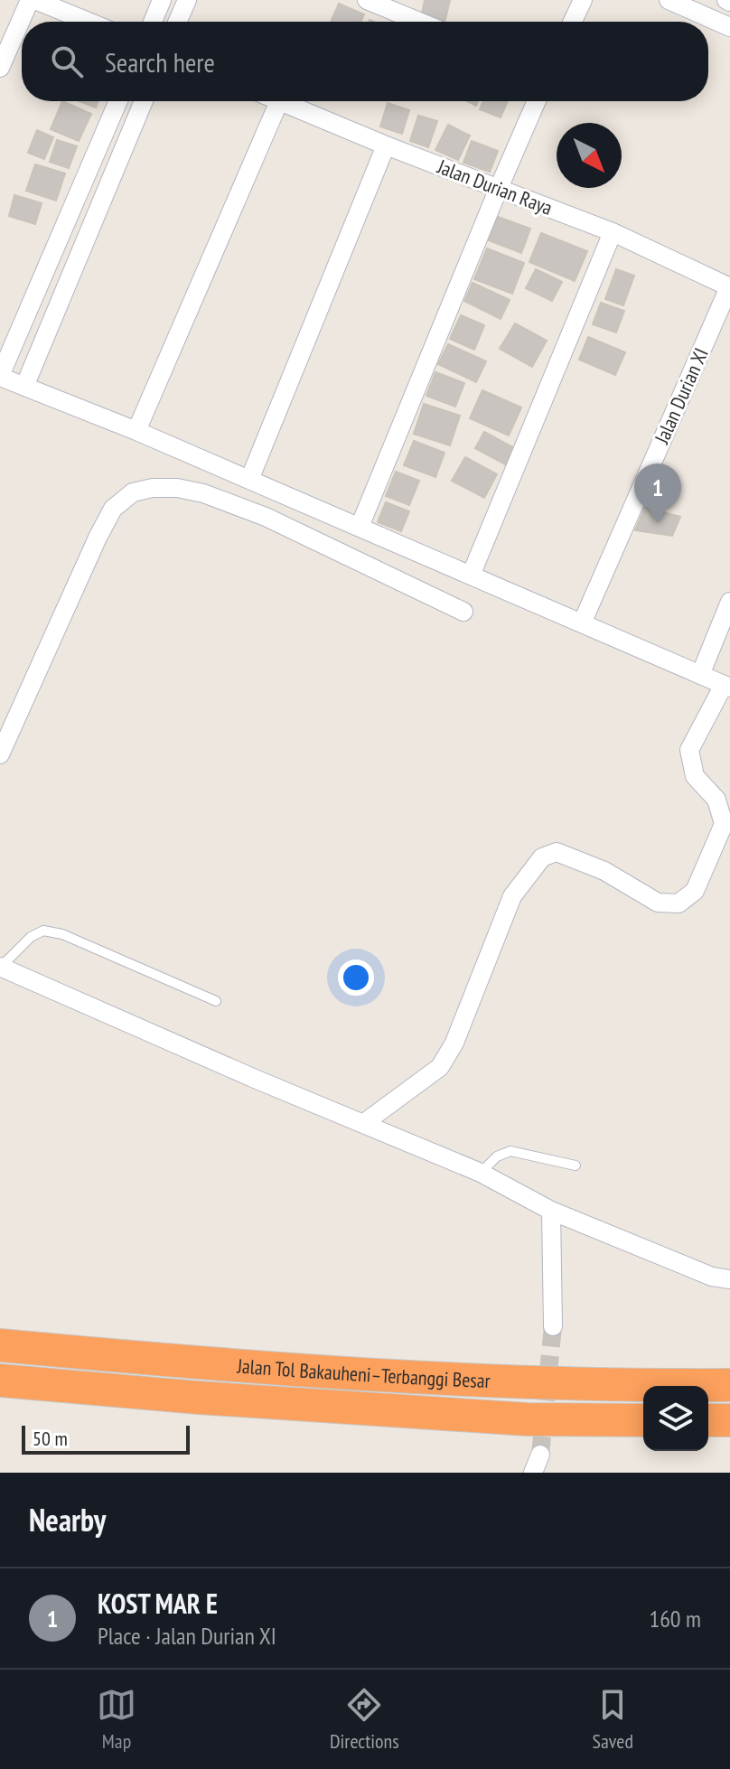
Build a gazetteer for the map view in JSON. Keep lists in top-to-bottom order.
{
  "streets": {
    "highway": ["Jalan Tol Bakauheni–Terbanggi Besar"],
    "street": ["Jalan Durian Raya", "Jalan Durian XI"]
  },
  "crossings": [
    ["Jalan Durian Raya", "Jalan Durian XI"]
  ],
  "scale_bar": "50 m",
  "north": "bottom right",
  "page": {
    "search": "Search here",
    "pins": "1",
    "scale": "50 m",
    "heading": "Nearby",
    "list": [
      {
        "mark": "1",
        "name": "KOST MAR E",
        "note": "Place · Jalan Durian XI",
        "value": "160 m"
      }
    ],
    "nav": ["Map", "Directions", "Saved"]
  }
}
